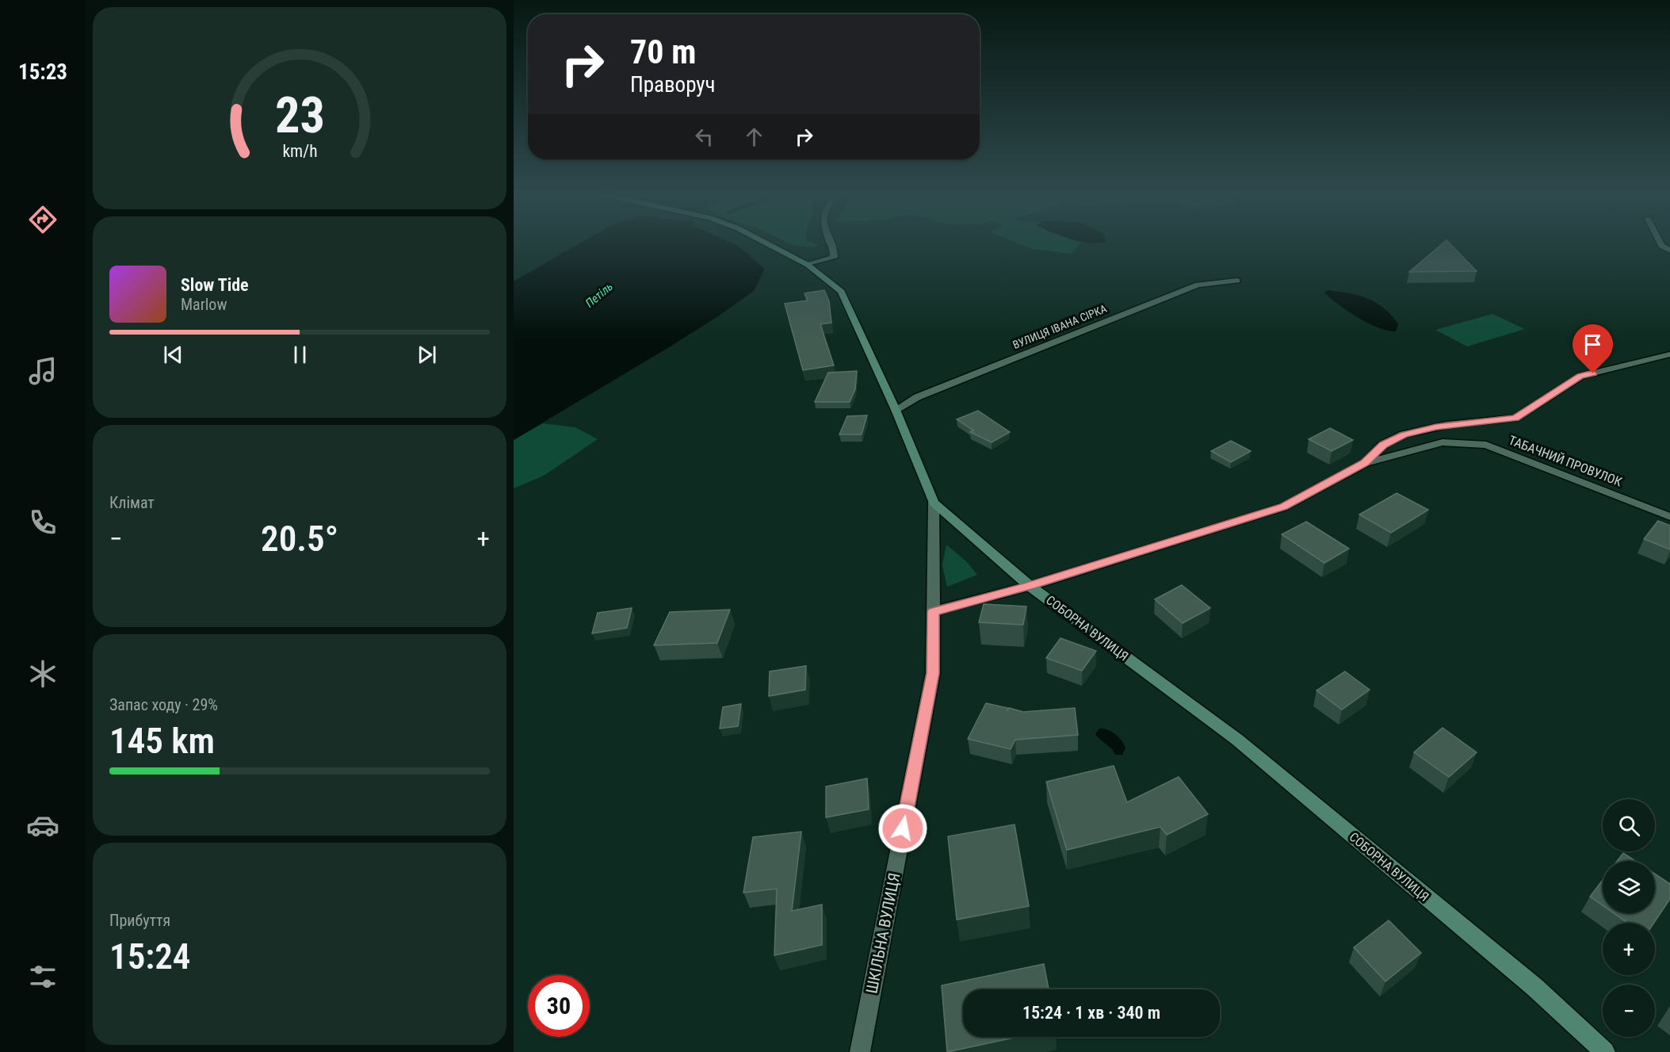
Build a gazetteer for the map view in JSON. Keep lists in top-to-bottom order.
{
  "streets": {
    "street": [
      "ВУЛИЦЯ ІВАНА СІРКА",
      "ТАБАЧНИЙ ПРОВУЛОК",
      "СОБОРНА ВУЛИЦЯ",
      "ШКІЛЬНА ВУЛИЦЯ"
    ]
  },
  "crossings": [
    ["ВУЛИЦЯ ІВАНА СІРКА", "СОБОРНА ВУЛИЦЯ"],
    ["СОБОРНА ВУЛИЦЯ", "ШКІЛЬНА ВУЛИЦЯ"]
  ],
  "water": ["Петіль"],
  "page": {
    "tabs": "15:23",
    "turn": ["70 m", "Праворуч"],
    "song": ["Slow Tide", "Marlow"],
    "tile": [
      "Клімат",
      ["Запас ходу · 29%", "145 km"],
      ["Прибуття", "15:24"]
    ],
    "heat": ["−", "20.5°", "+"],
    "map_buttons": ["+", "−"],
    "limit": "30",
    "trip": "15:24 · 1 хв · 340 m",
    "gauge": ["23", "km/h"]
  }
}
